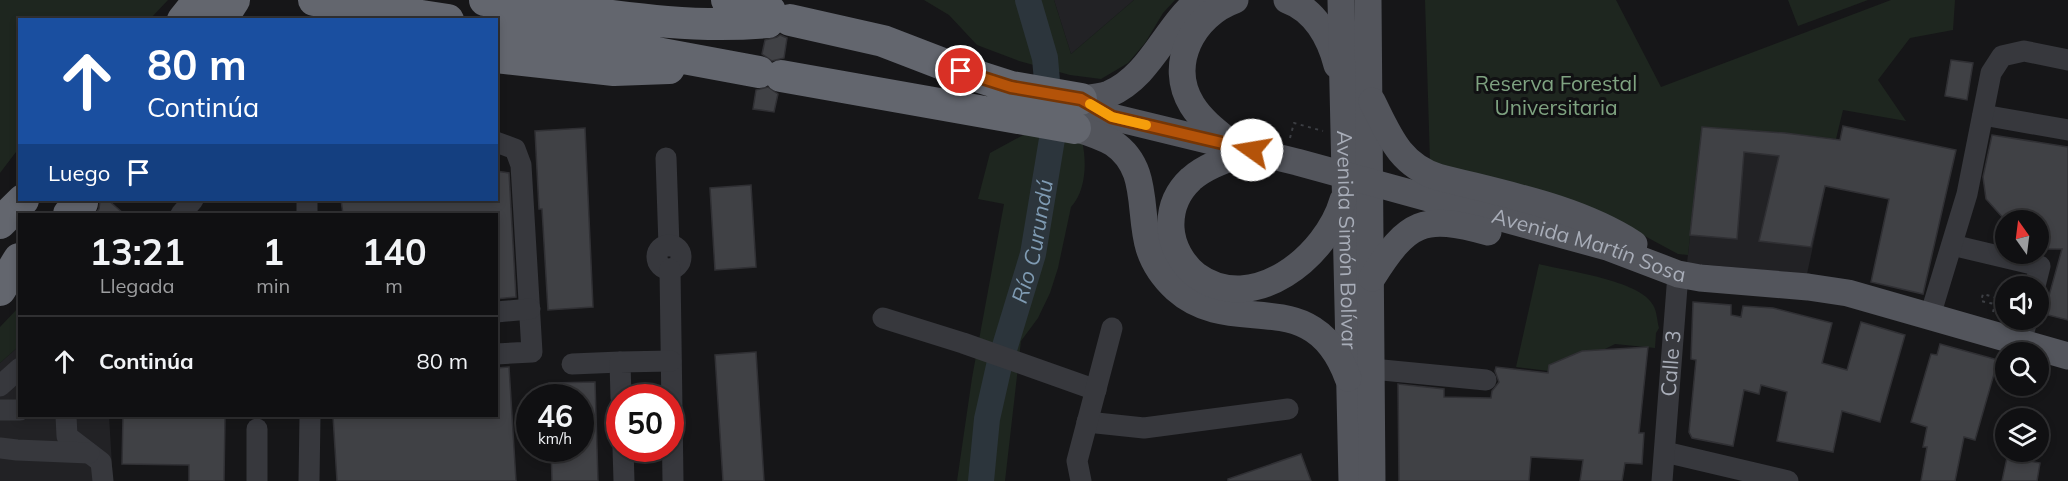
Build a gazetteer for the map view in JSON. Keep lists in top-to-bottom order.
{
  "streets": {
    "main road": ["Avenida Simón Bolívar", "Avenida Martín Sosa"],
    "street": ["Calle 3"]
  },
  "crossings": [
    ["Avenida Martín Sosa", "Calle 3"]
  ],
  "water": ["Río Curundú"],
  "parks": ["Reserva Forestal Universitaria"],
  "north": "top",
  "page": {
    "turn": ["80 m", "Continúa"],
    "then": "Luego",
    "eta": [
      "13:21",
      "Llegada",
      "1",
      "min",
      "140",
      "m"
    ],
    "list": [
      {
        "name": "Continúa",
        "value": "80 m"
      }
    ],
    "speed": "46 km/h",
    "limit": "50"
  }
}
